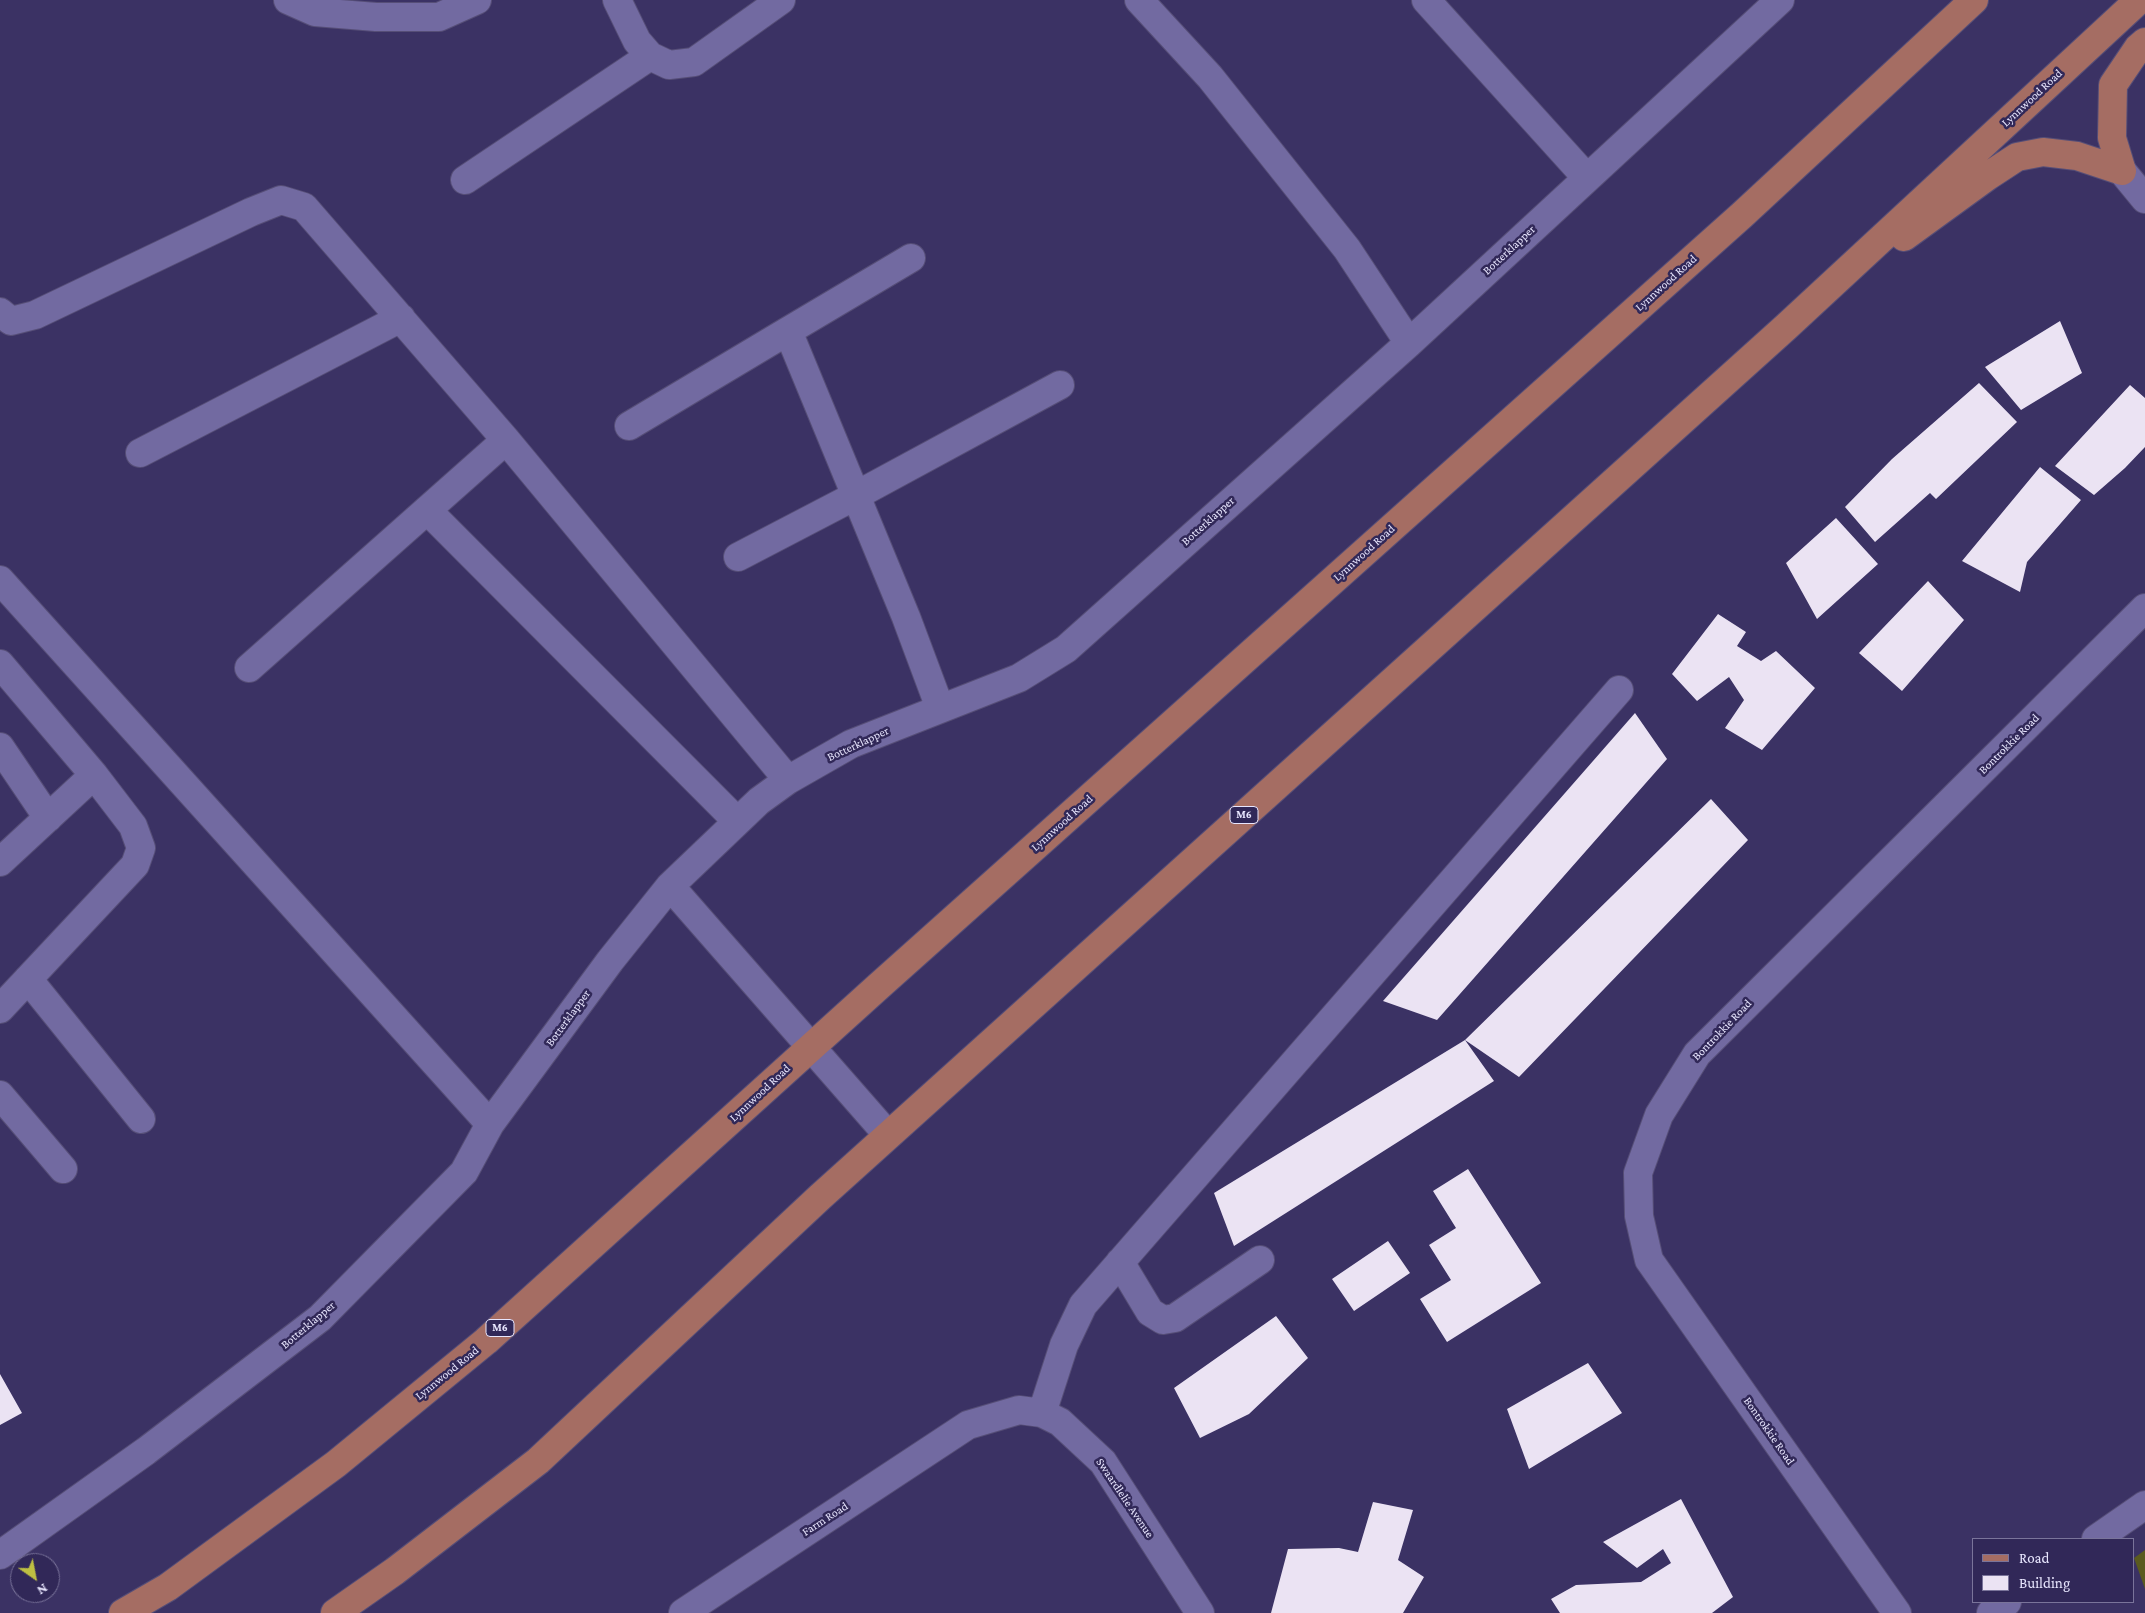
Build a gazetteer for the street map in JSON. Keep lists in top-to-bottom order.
{
  "streets": {
    "main road": ["Lynnwood Road", "M6"],
    "street": [
      "Botterklapper",
      "Bontrokkie Road",
      "Swaardlelie Avenue",
      "Farm Road"
    ]
  },
  "crossings": [
    ["Swaardlelie Avenue", "Farm Road"]
  ],
  "legend": ["Road", "Building"],
  "north": "bottom right"
}
